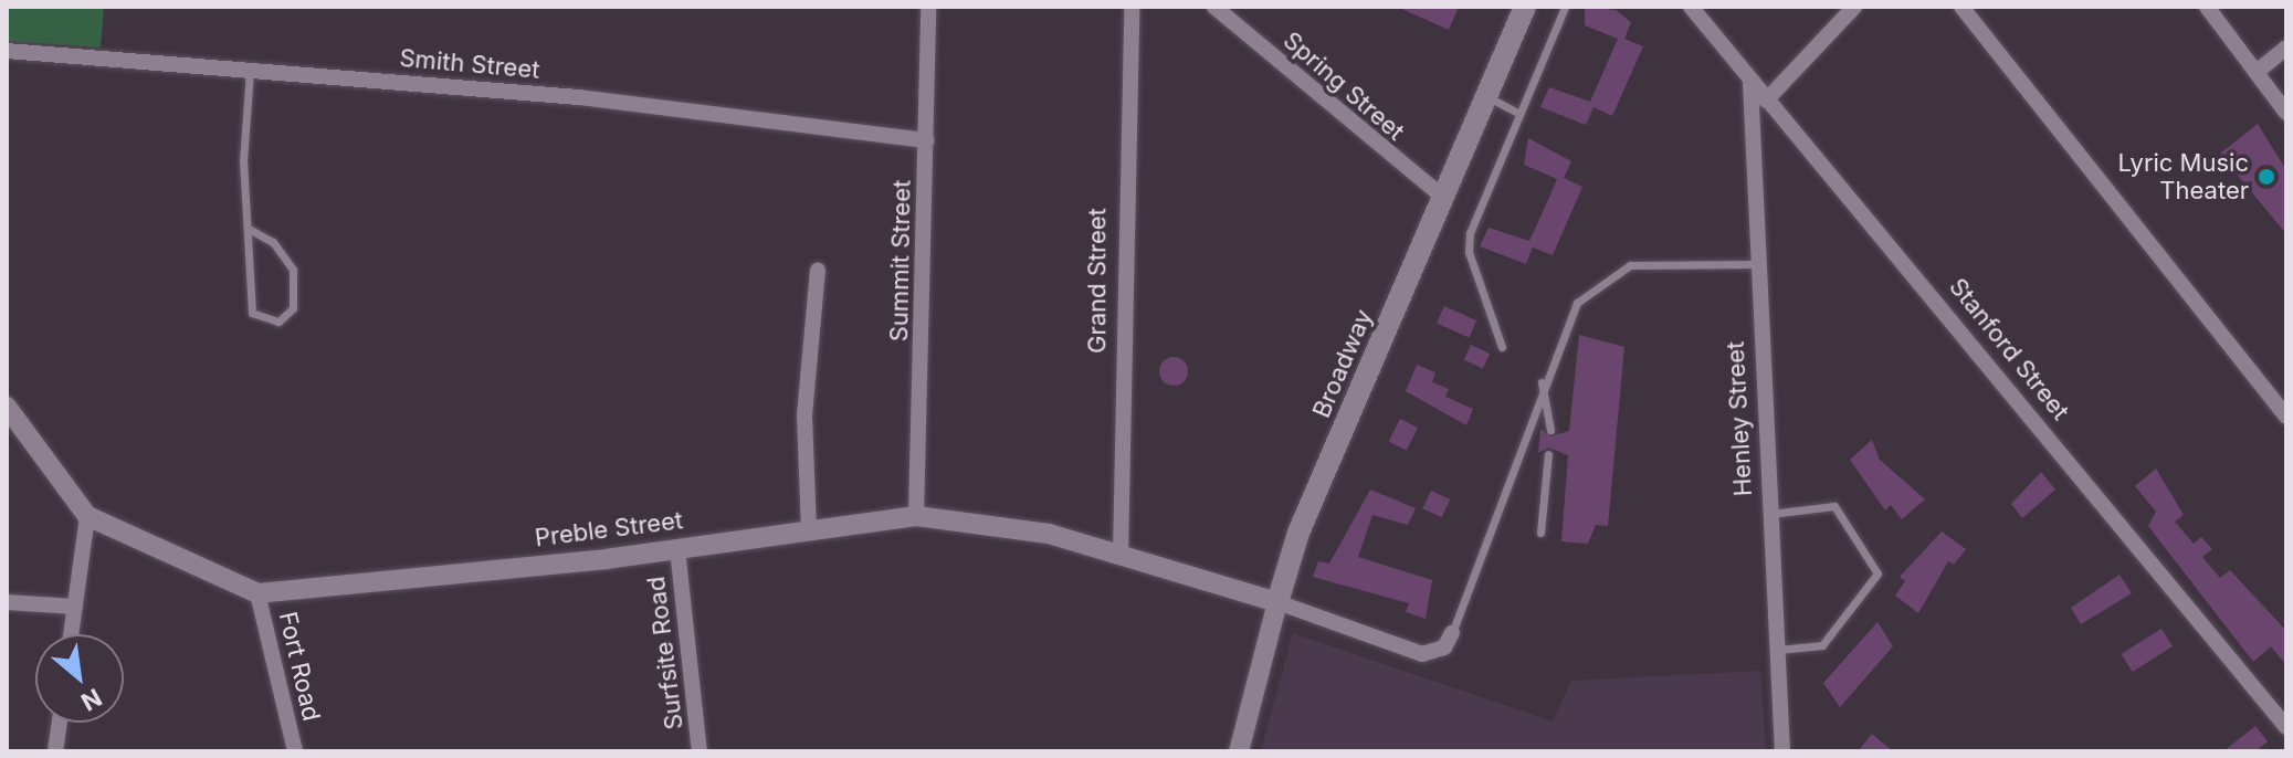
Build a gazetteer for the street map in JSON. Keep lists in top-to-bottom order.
{
  "streets": {
    "main road": ["Broadway"],
    "street": [
      "Smith Street",
      "Spring Street",
      "Summit Street",
      "Grand Street",
      "Stanford Street",
      "Henley Street",
      "Preble Street",
      "Surfsite Road",
      "Fort Road"
    ]
  },
  "crossings": [
    ["Smith Street", "Summit Street"],
    ["Spring Street", "Broadway"],
    ["Summit Street", "Preble Street"],
    ["Grand Street", "Preble Street"],
    ["Stanford Street", "Henley Street"],
    ["Broadway", "Preble Street"],
    ["Preble Street", "Surfsite Road"],
    ["Preble Street", "Fort Road"]
  ],
  "places": ["Lyric Music Theater"],
  "north": "bottom right"
}
